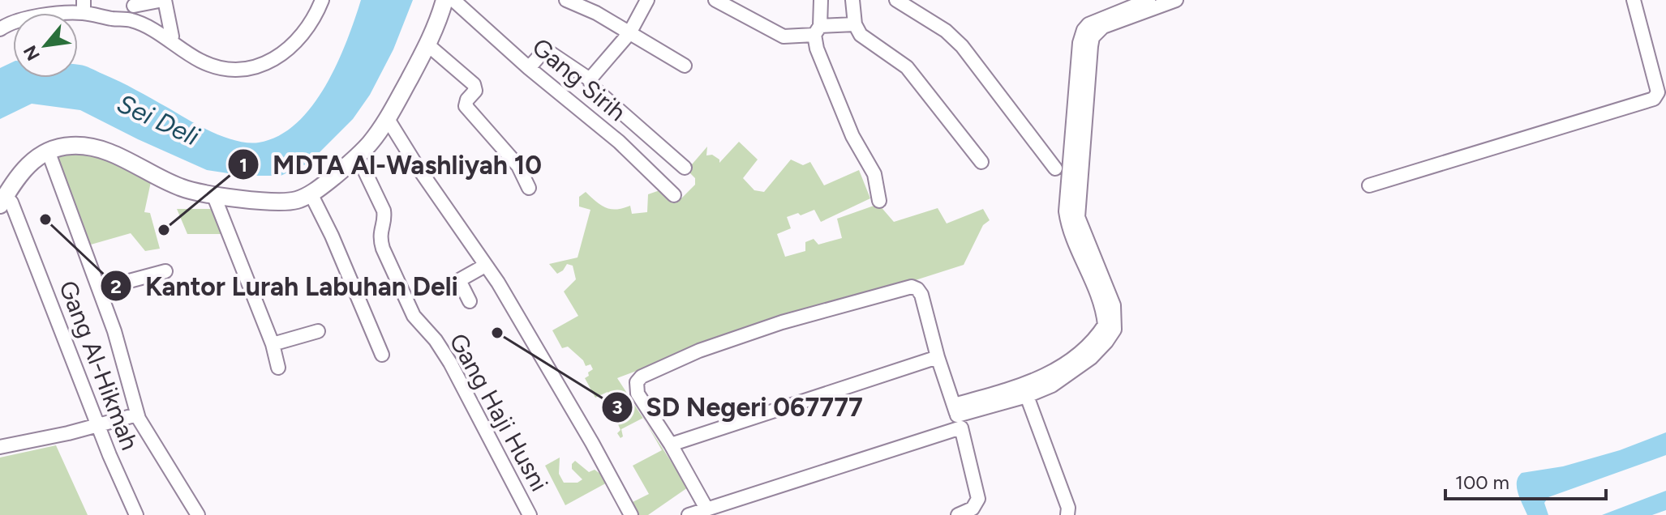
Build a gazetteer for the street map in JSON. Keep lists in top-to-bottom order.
{
  "streets": {
    "street": ["Gang Sirih", "Gang Al-Hikmah", "Gang Haji Husni"]
  },
  "water": ["Sei Deli"],
  "places": ["Kantor Lurah Labuhan Deli", "MDTA Al-Washliyah 10", "SD Negeri 067777"],
  "scale_bar": "100 m",
  "north": "bottom left"
}
